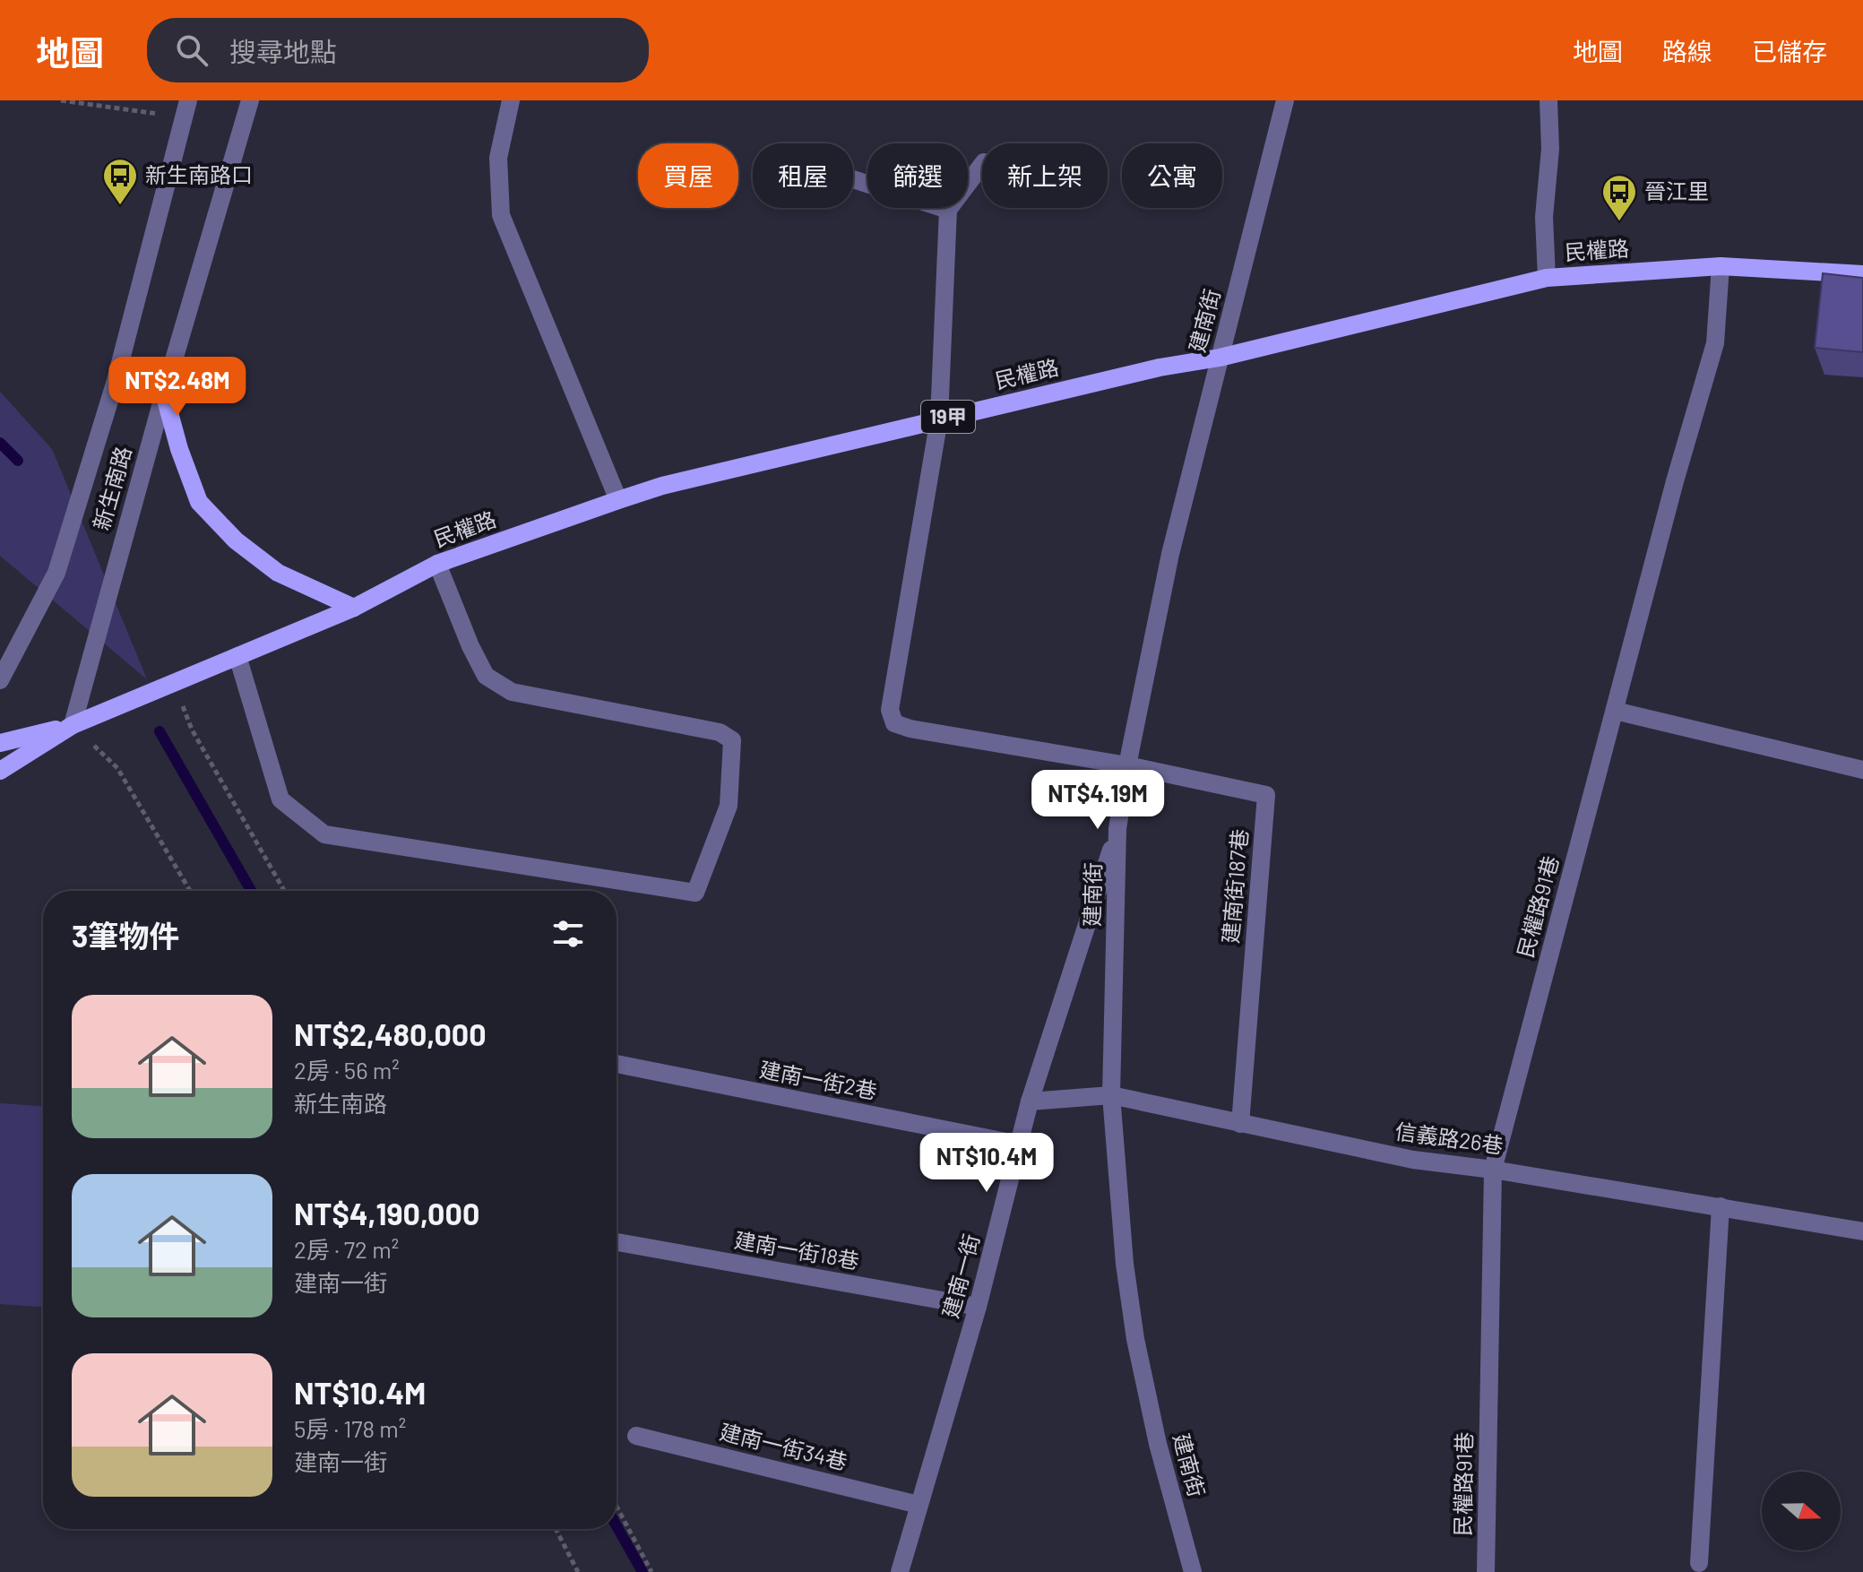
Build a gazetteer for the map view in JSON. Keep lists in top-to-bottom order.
{
  "streets": {
    "main road": ["民權路", "19甲"],
    "street": [
      "建南街",
      "新生南路",
      "建南街187巷",
      "民權路91巷",
      "建南一街2巷",
      "信義路26巷",
      "建南一街18巷",
      "建南一街",
      "建南一街34巷"
    ]
  },
  "crossings": [
    ["民權路", "建南街"],
    ["民權路", "19甲"],
    ["民權路", "新生南路"],
    ["民權路", "民權路91巷"],
    ["建南街", "建南街187巷"],
    ["建南街", "信義路26巷"],
    ["建南街", "建南一街"],
    ["19甲", "新生南路"],
    ["建南街187巷", "信義路26巷"],
    ["民權路91巷", "信義路26巷"],
    ["建南一街2巷", "建南一街"],
    ["信義路26巷", "建南一街"],
    ["建南一街18巷", "建南一街"],
    ["建南一街", "建南一街34巷"]
  ],
  "places": {
    "bus stop": ["新生南路口", "晉江里"]
  },
  "north": "right",
  "page": {
    "header": "地圖",
    "search": "搜尋地點",
    "nav": ["地圖", "路線", "已儲存"],
    "chip": [
      "買屋",
      "租屋",
      "篩選",
      "新上架",
      "公寓"
    ],
    "price": ["NT$2.48M", "NT$4.19M", "NT$10.4M"],
    "heading": "3筆物件",
    "list": [
      {
        "name": "NT$2,480,000",
        "note": "2房 · 56 m² · 新生南路"
      },
      {
        "name": "NT$4,190,000",
        "note": "2房 · 72 m² · 建南一街"
      },
      {
        "name": "NT$10.4M",
        "note": "5房 · 178 m² · 建南一街"
      }
    ]
  }
}
